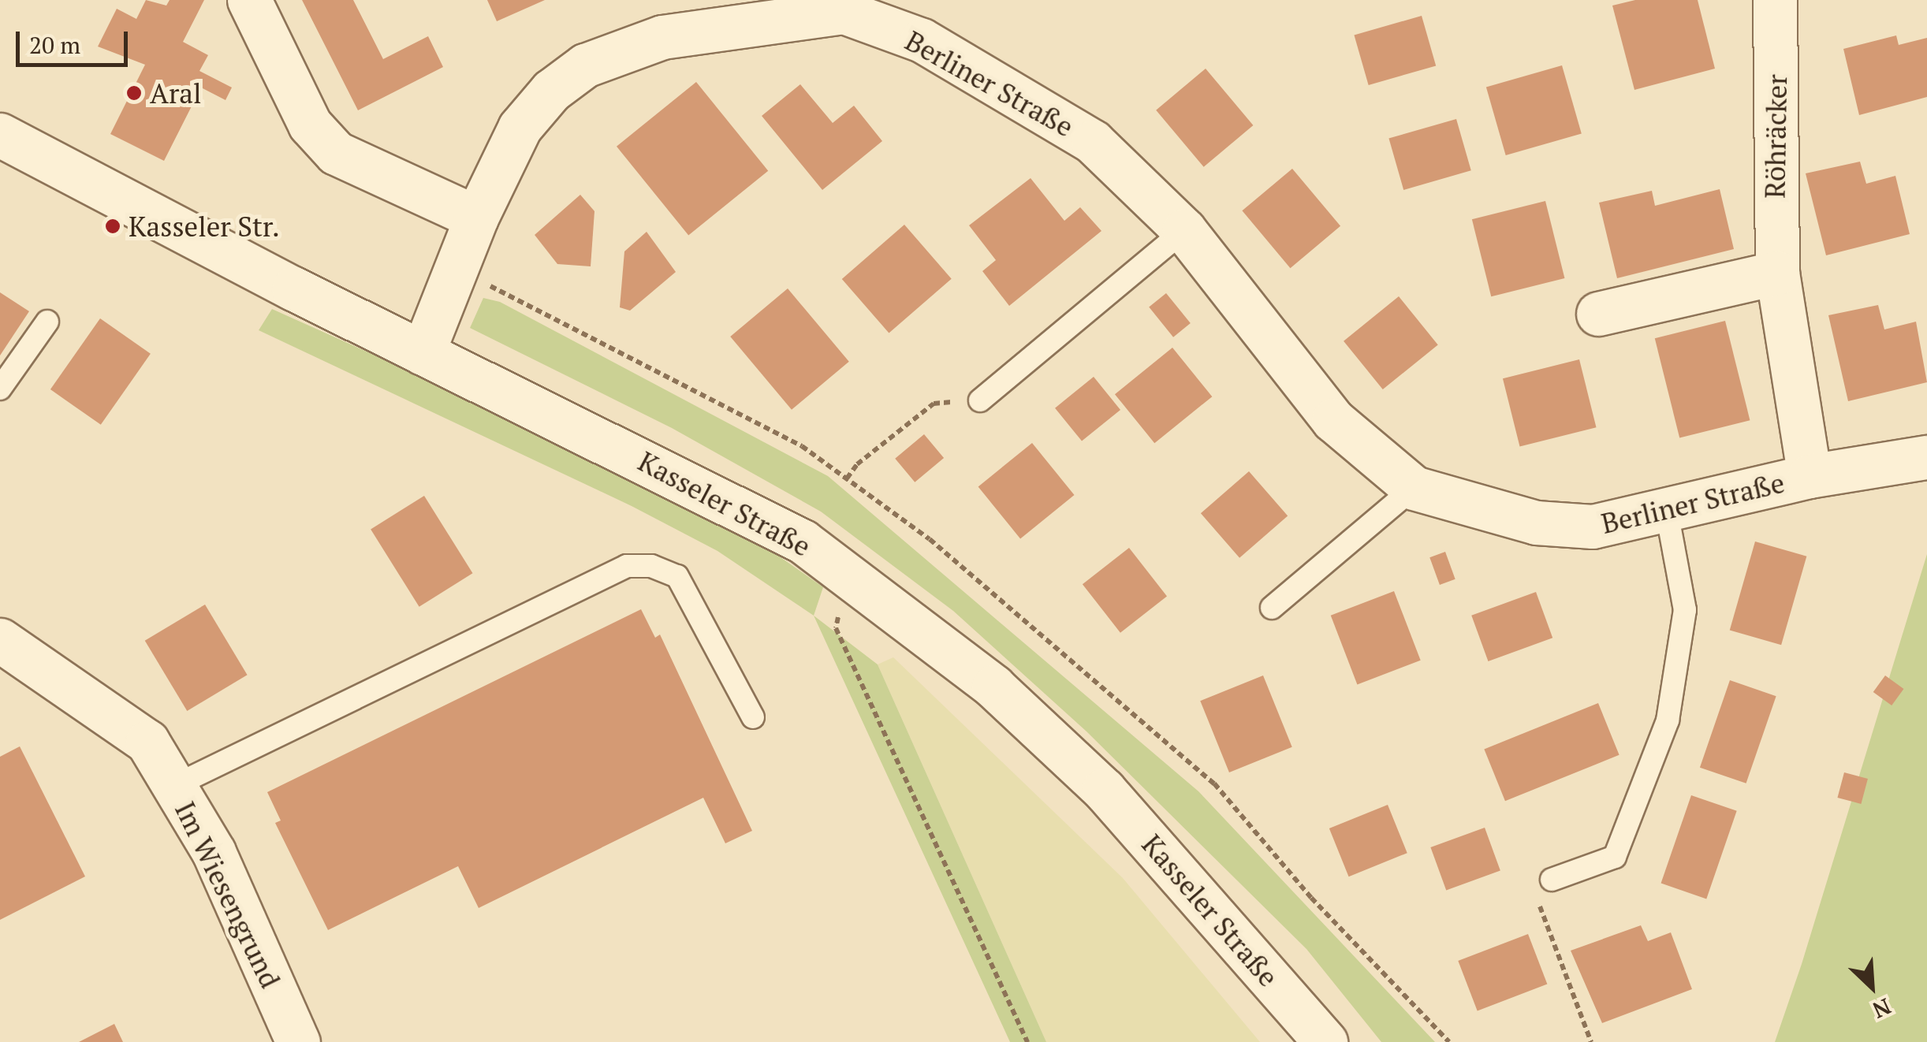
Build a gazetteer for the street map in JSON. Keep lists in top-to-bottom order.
{
  "streets": {
    "street": [
      "Berliner Straße",
      "Röhräcker",
      "Kasseler Straße",
      "Im Wiesengrund"
    ]
  },
  "crossings": [
    ["Berliner Straße", "Röhräcker"],
    ["Berliner Straße", "Kasseler Straße"]
  ],
  "places": ["Aral", "Kasseler Str."],
  "scale_bar": "20 m",
  "north": "bottom right"
}
